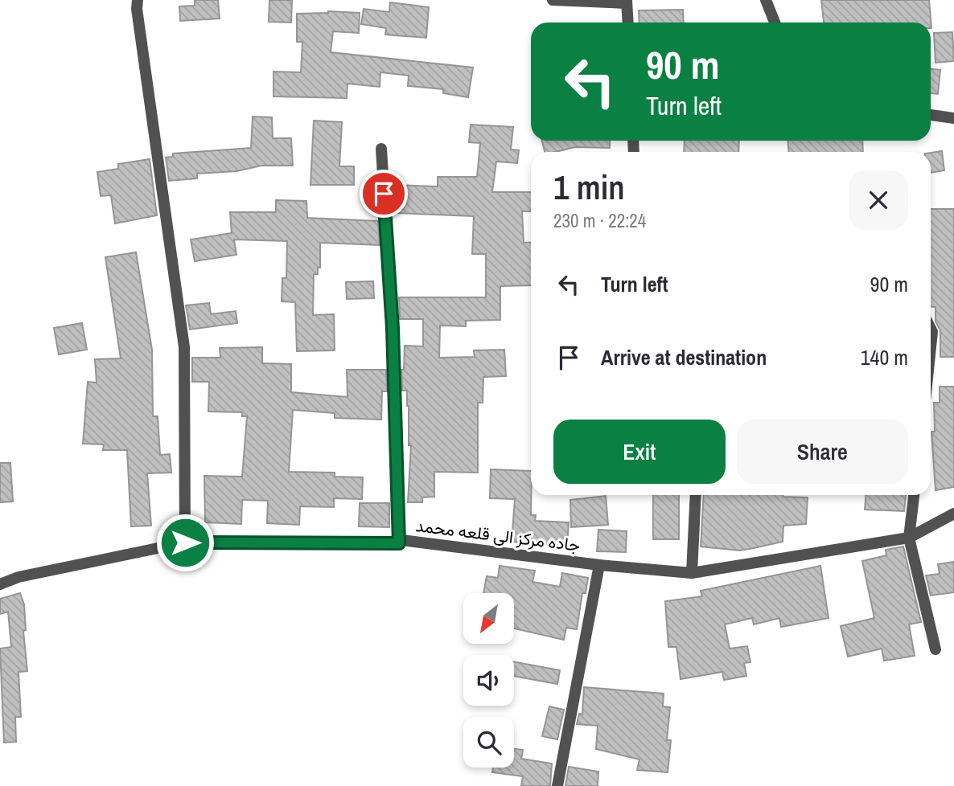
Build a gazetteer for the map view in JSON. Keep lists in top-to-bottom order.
{
  "streets": {
    "street": ["جاده مرکز الی قلعه محمد"]
  },
  "north": "bottom left",
  "page": {
    "turn": ["90 m", "Turn left"],
    "heading": ["1 min", "230 m · 22:24"],
    "list": [
      {
        "name": "Turn left",
        "value": "90 m"
      },
      {
        "name": "Arrive at destination",
        "value": "140 m"
      }
    ],
    "buttons": ["Exit", "Share"]
  }
}
